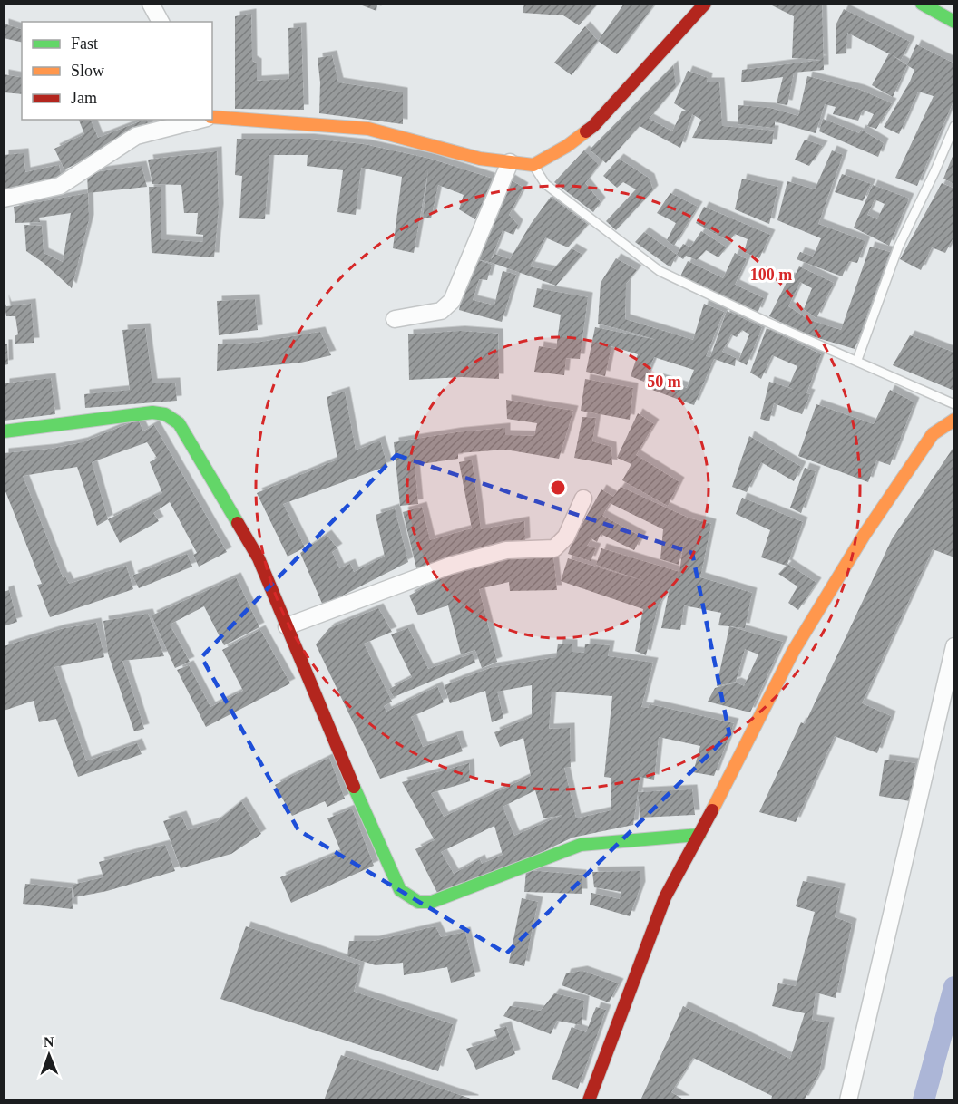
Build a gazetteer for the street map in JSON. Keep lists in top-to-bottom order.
{
  "legend": ["Fast", "Slow", "Jam"],
  "north": "top",
  "rings": ["100 m", "50 m"]
}
